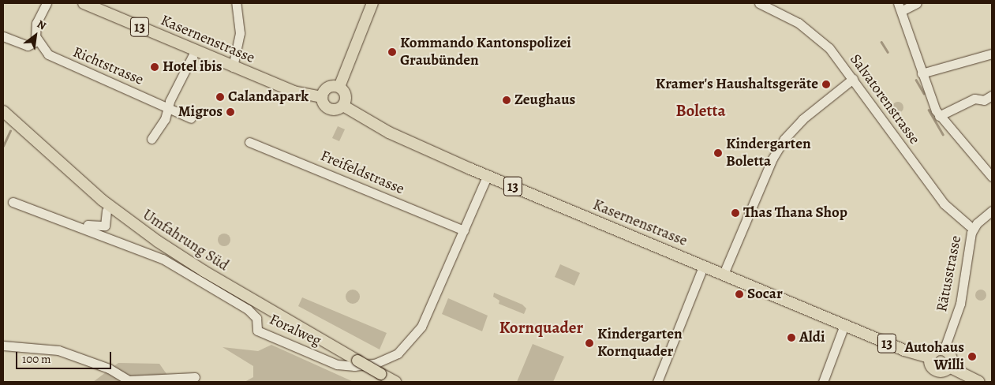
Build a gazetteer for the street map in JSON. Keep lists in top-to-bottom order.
{
  "streets": {
    "main road": ["13", "Kasernenstrasse", "Umfahrung Süd"],
    "street": [
      "Richtstrasse",
      "Salvatorenstrasse",
      "Freifeldstrasse",
      "Rätusstrasse",
      "Foralweg"
    ]
  },
  "crossings": [
    ["Kasernenstrasse", "Rätusstrasse"],
    ["Kasernenstrasse", "Foralweg"],
    ["Salvatorenstrasse", "Rätusstrasse"],
    ["Freifeldstrasse", "Foralweg"]
  ],
  "districts": ["Boletta", "Kornquader"],
  "places": [
    "Kommando Kantonspolizei Graubünden",
    "Hotel ibis",
    "Kramer's Haushaltsgeräte",
    "Calandapark",
    "Zeughaus",
    "Migros",
    "Kindergarten Boletta",
    "Thas Thana Shop",
    "Socar",
    "Aldi",
    "Kindergarten Kornquader",
    "Autohaus Willi"
  ],
  "scale_bar": "100 m",
  "north": "top right"
}
